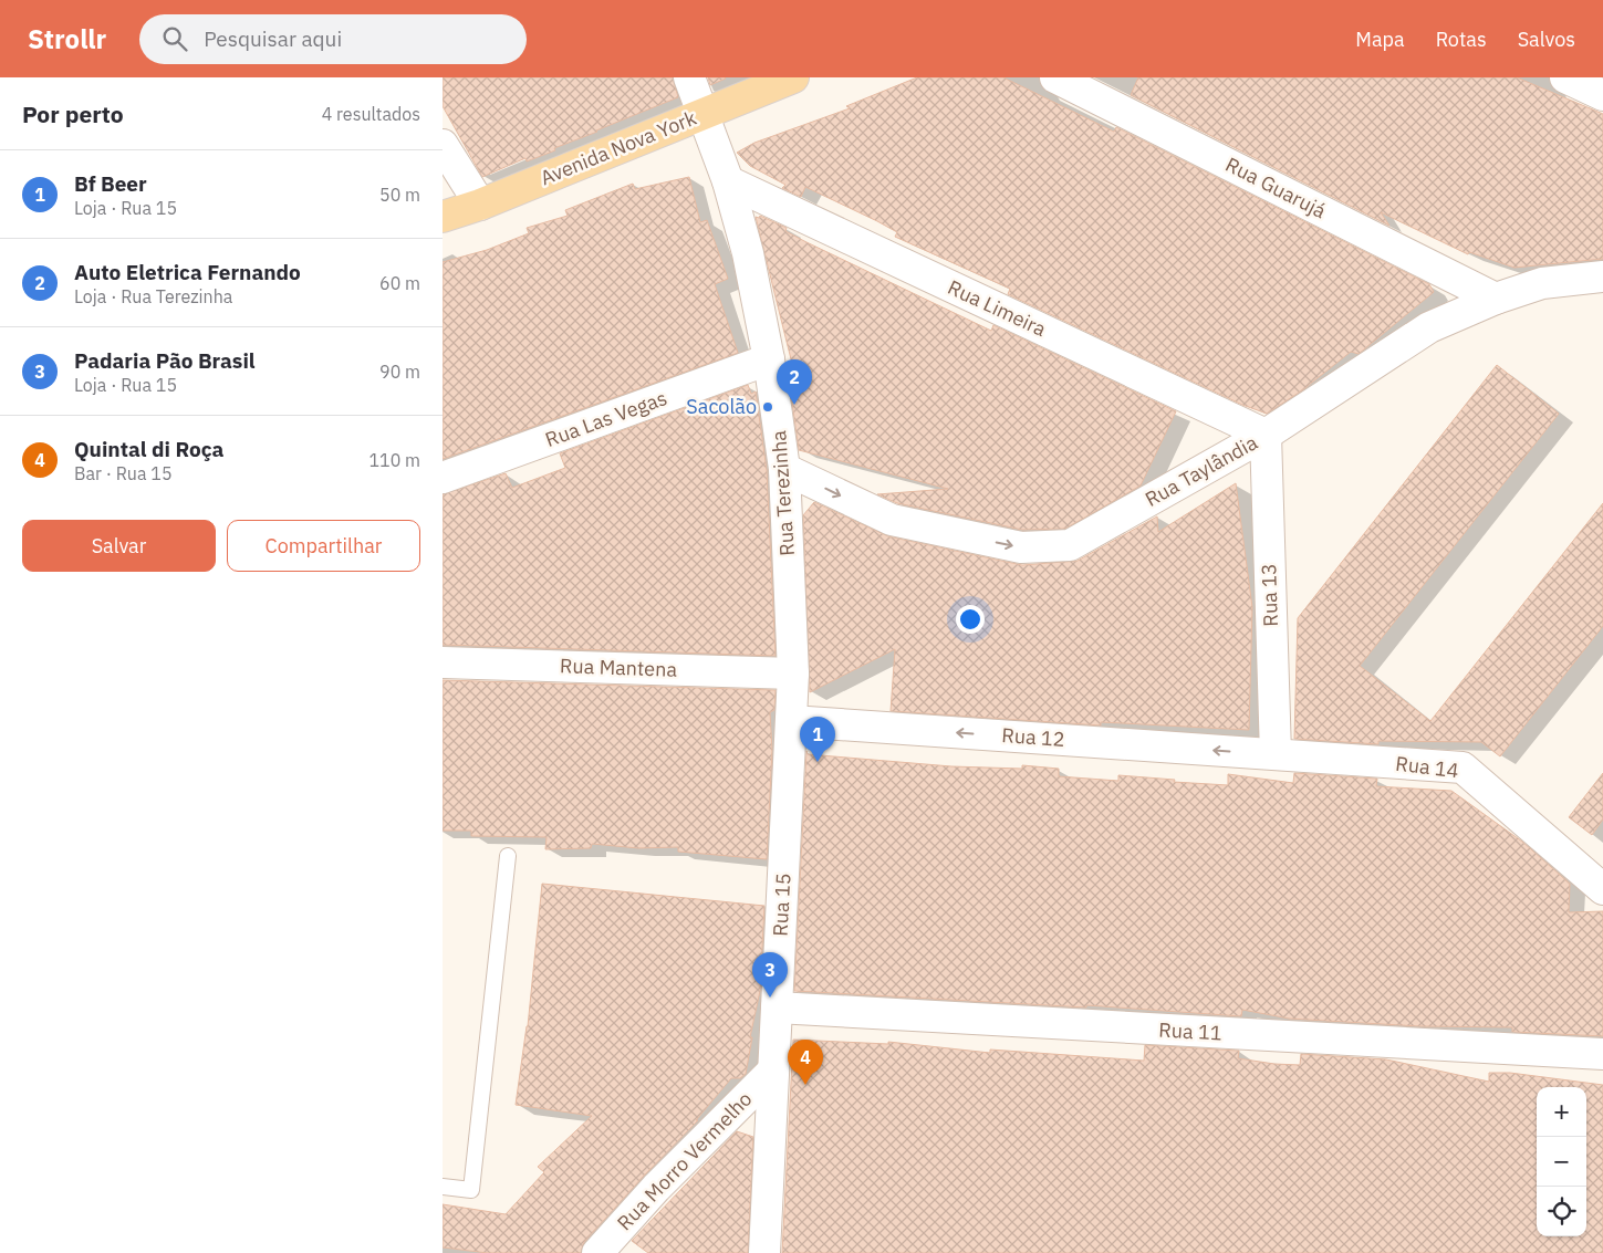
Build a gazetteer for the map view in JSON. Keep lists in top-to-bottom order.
{
  "streets": {
    "main road": ["Avenida Nova York"],
    "street": [
      "Rua Guarujá",
      "Rua Limeira",
      "Rua Las Vegas",
      "Rua Taylândia",
      "Rua Terezinha",
      "Rua 13",
      "Rua Mantena",
      "Rua 12",
      "Rua 14",
      "Rua 15",
      "Rua 11",
      "Rua Morro Vermelho"
    ]
  },
  "crossings": [
    ["Avenida Nova York", "Rua Terezinha"],
    ["Rua Guarujá", "Rua Taylândia"],
    ["Rua Limeira", "Rua Taylândia"],
    ["Rua Limeira", "Rua Terezinha"],
    ["Rua Limeira", "Rua 13"],
    ["Rua Las Vegas", "Rua Terezinha"],
    ["Rua Taylândia", "Rua Terezinha"],
    ["Rua Taylândia", "Rua 13"],
    ["Rua Terezinha", "Rua Mantena"],
    ["Rua Terezinha", "Rua 12"],
    ["Rua Terezinha", "Rua 15"],
    ["Rua 13", "Rua 12"],
    ["Rua 13", "Rua 14"],
    ["Rua 12", "Rua 14"],
    ["Rua 12", "Rua 15"],
    ["Rua 15", "Rua 11"],
    ["Rua 15", "Rua Morro Vermelho"]
  ],
  "one_way": ["Rua Taylândia", "Rua 12"],
  "places": ["Sacolão"],
  "page": {
    "header": "Strollr",
    "search": "Pesquisar aqui",
    "nav": ["Mapa", "Rotas", "Salvos"],
    "heading": ["Por perto", "4 resultados"],
    "list": [
      {
        "mark": "1",
        "name": "Bf Beer",
        "note": "Loja · Rua 15",
        "value": "50 m"
      },
      {
        "mark": "2",
        "name": "Auto Eletrica Fernando",
        "note": "Loja · Rua Terezinha",
        "value": "60 m"
      },
      {
        "mark": "3",
        "name": "Padaria Pão Brasil",
        "note": "Loja · Rua 15",
        "value": "90 m"
      },
      {
        "mark": "4",
        "name": "Quintal di Roça",
        "note": "Bar · Rua 15",
        "value": "110 m"
      }
    ],
    "pins": [
      "2",
      "1",
      "3",
      "4"
    ],
    "buttons": ["Salvar", "Compartilhar"],
    "map_buttons": ["+", "−"]
  }
}
